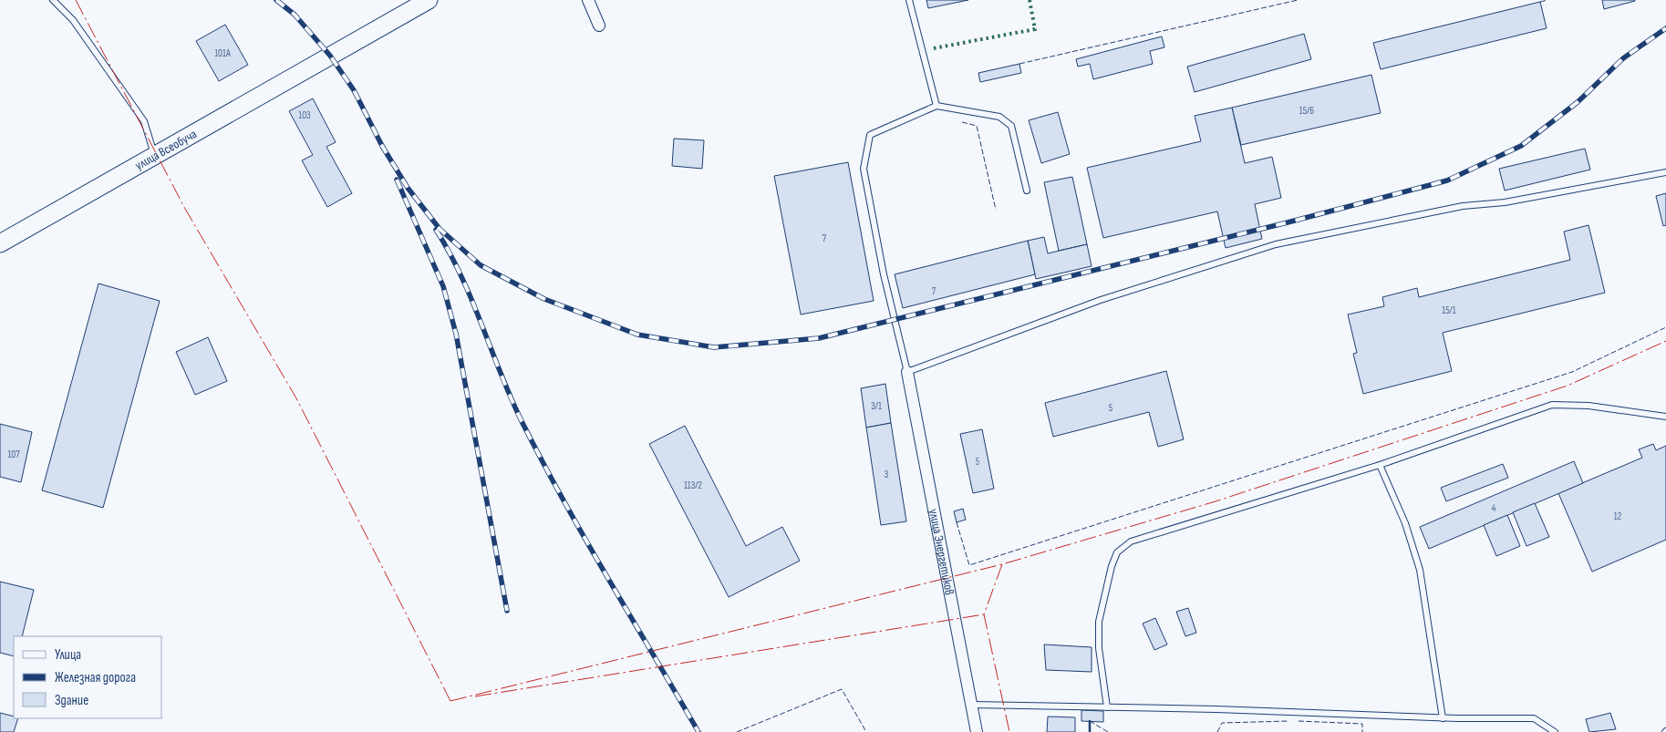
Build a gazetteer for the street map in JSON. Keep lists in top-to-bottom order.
{
  "streets": {
    "street": ["улица Всеобуча", "улица Энергетиков"]
  },
  "house_numbers": [
    "101А",
    "15/6",
    "103",
    "7",
    "7",
    "15/1",
    "3/1",
    "5",
    "107",
    "5",
    "3",
    "113/2",
    "4",
    "12"
  ],
  "legend": ["Улица", "Железная дорога", "Здание"]
}
